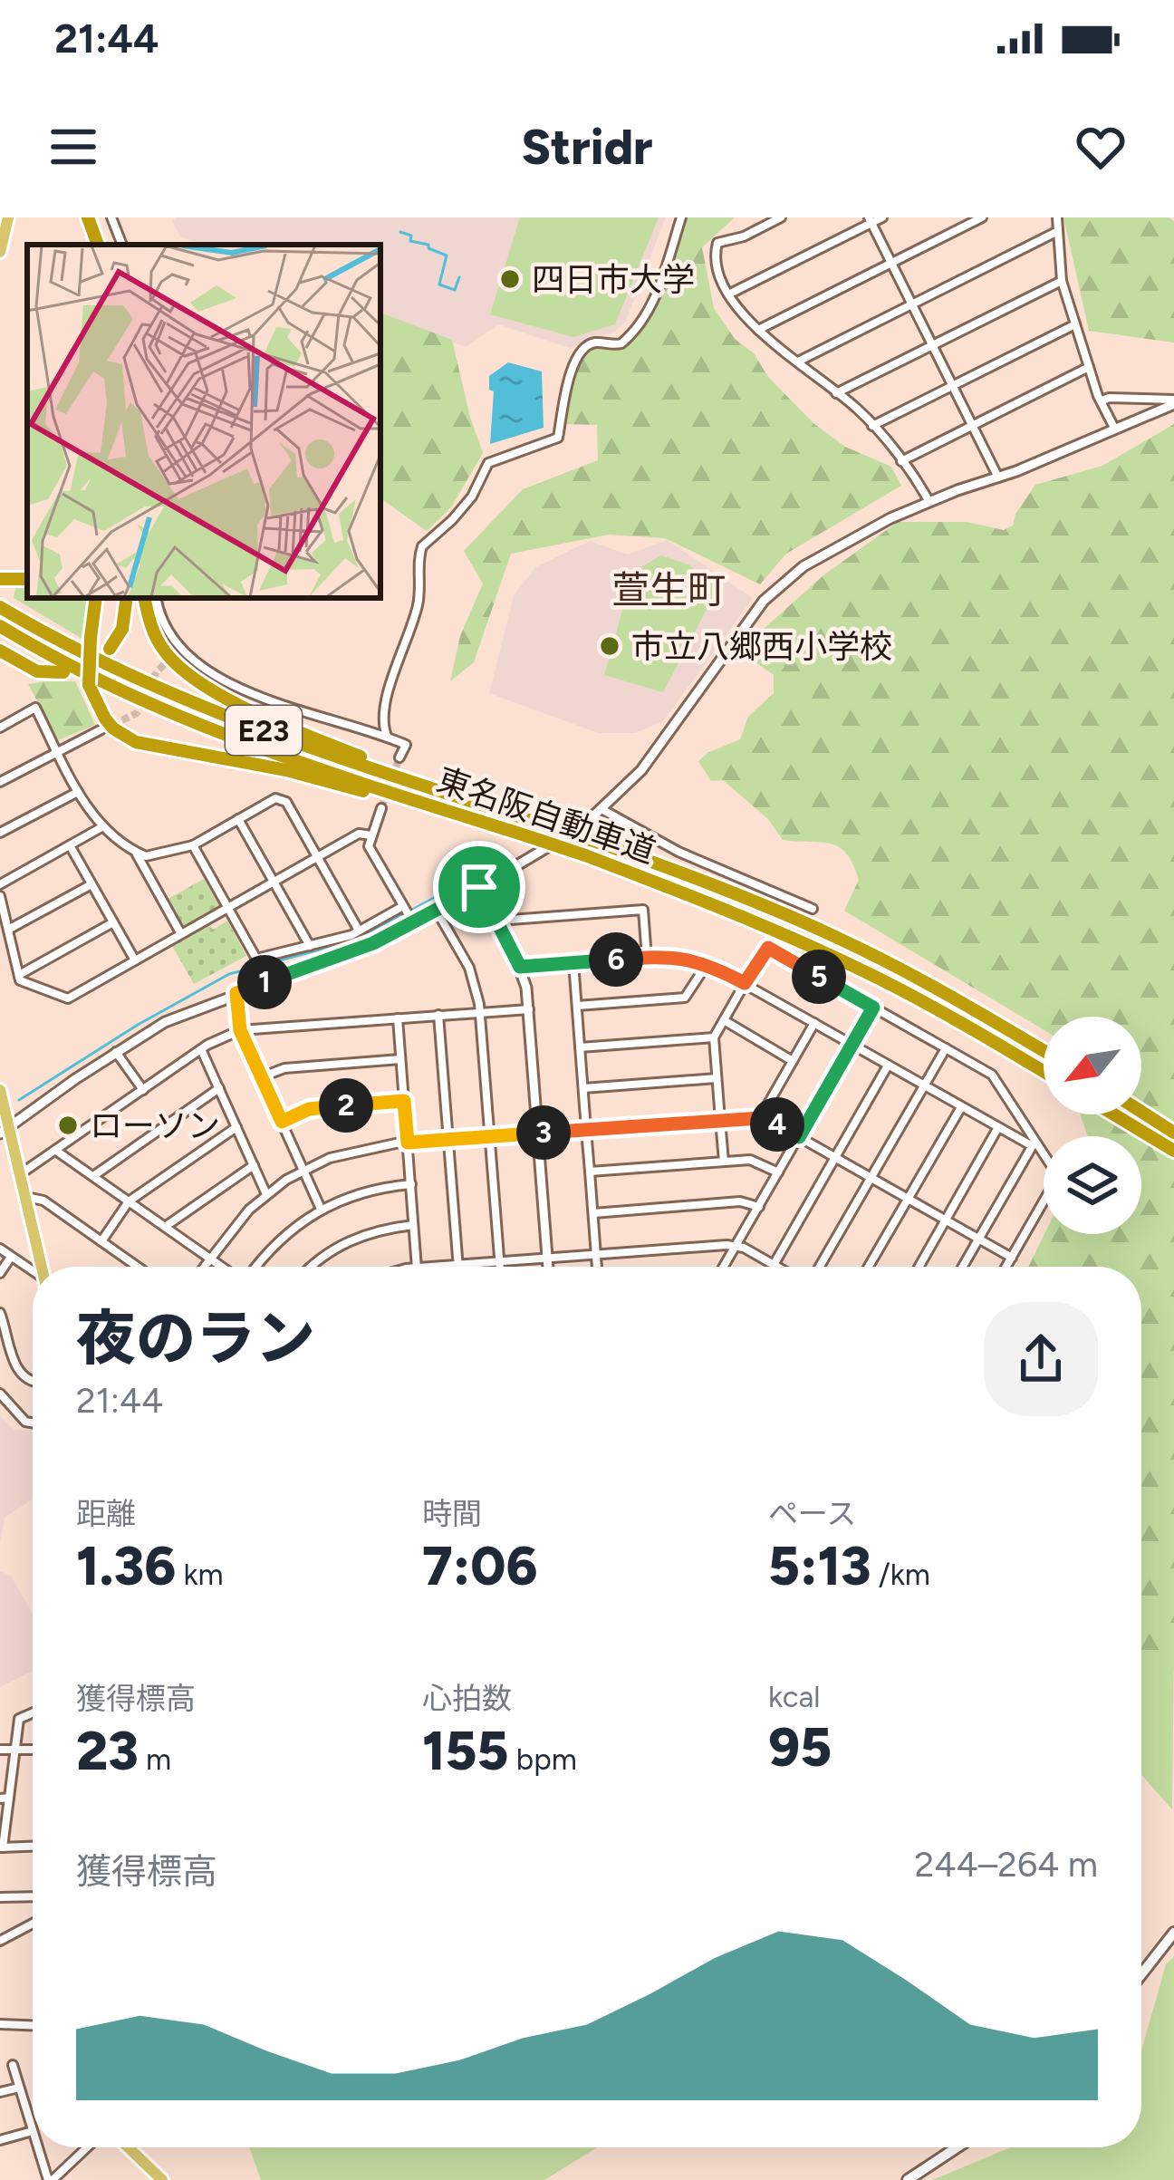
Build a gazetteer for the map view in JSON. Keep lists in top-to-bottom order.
{
  "streets": {
    "highway": ["E23", "東名阪自動車道"]
  },
  "districts": ["萱生町"],
  "places": ["四日市大学", "市立八郷西小学校", "ローソン"],
  "north": "bottom left",
  "page": {
    "status": "21:44",
    "header": "Stridr",
    "pins": [
      "6",
      "5",
      "1",
      "2",
      "4",
      "3"
    ],
    "heading": ["夜のラン", "21:44"],
    "stats": [
      ["距離", "1.36 km"],
      ["時間", "7:06"],
      ["ペース", "5:13 /km"],
      ["獲得標高", "23 m"],
      ["心拍数", "155 bpm"],
      ["kcal", "95"]
    ],
    "chart": ["獲得標高", "244–264 m"]
  }
}
